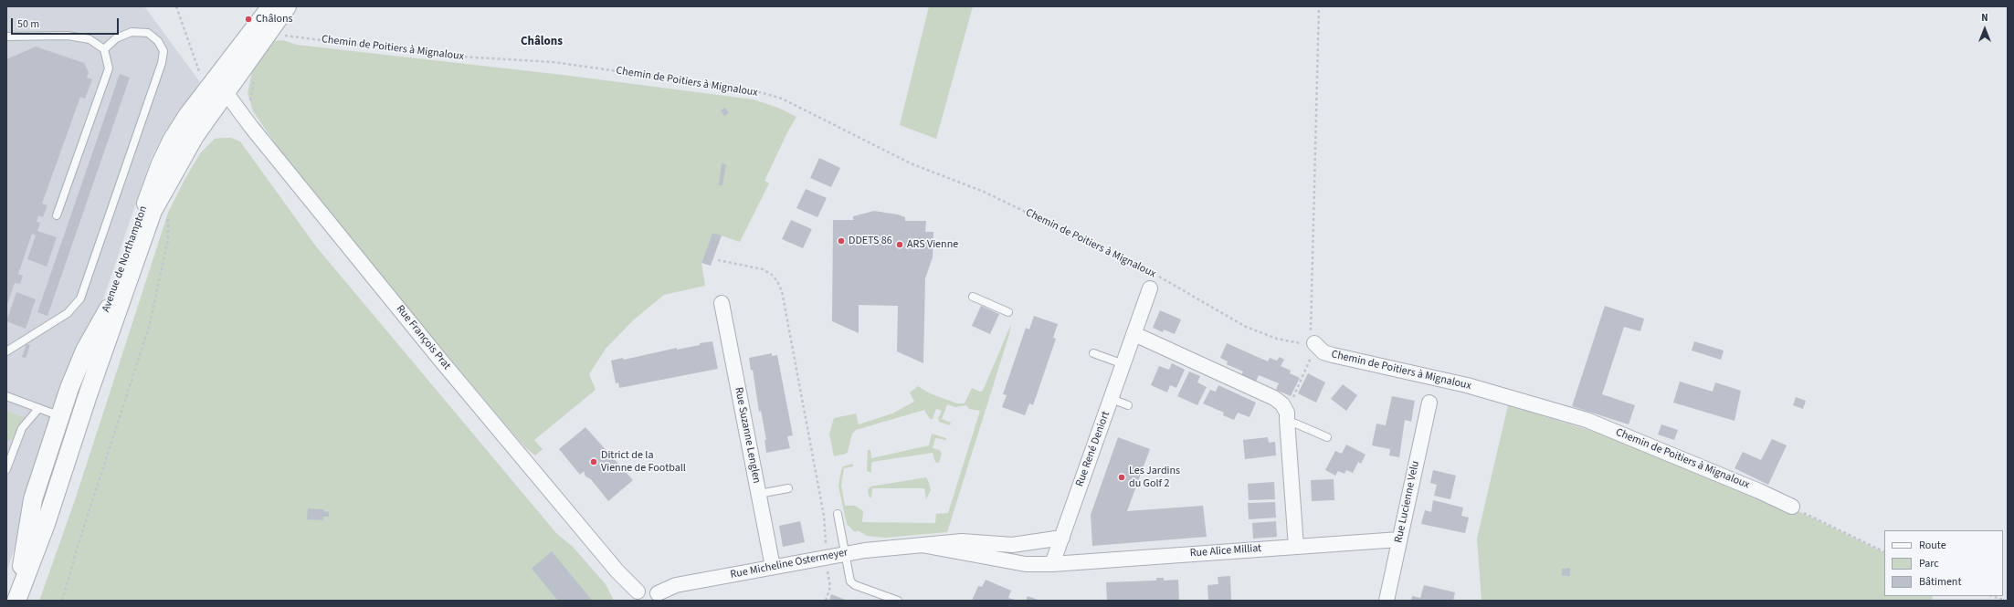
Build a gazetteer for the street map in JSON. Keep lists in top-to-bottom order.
{
  "streets": {
    "street": [
      "Chemin de Poitiers à Mignaloux",
      "Avenue de Northampton",
      "Rue François Prat",
      "Rue Suzanne Lenglen",
      "Rue René Deniort",
      "Rue Lucienne Velu",
      "Rue Alice Milliat",
      "Rue Micheline Ostermeyer"
    ]
  },
  "crossings": [
    ["Chemin de Poitiers à Mignaloux", "Avenue de Northampton"],
    ["Avenue de Northampton", "Rue François Prat"],
    ["Rue Suzanne Lenglen", "Rue Micheline Ostermeyer"],
    ["Rue René Deniort", "Rue Alice Milliat"],
    ["Rue René Deniort", "Rue Micheline Ostermeyer"],
    ["Rue Lucienne Velu", "Rue Alice Milliat"],
    ["Rue Alice Milliat", "Rue Micheline Ostermeyer"]
  ],
  "districts": ["Châlons"],
  "places": [
    "Châlons",
    "DDETS 86",
    "ARS Vienne",
    "Ditrict de la Vienne de Football",
    "Les Jardins du Golf 2"
  ],
  "legend": ["Route", "Parc", "Bâtiment"],
  "scale_bar": "50 m",
  "north": "top"
}
